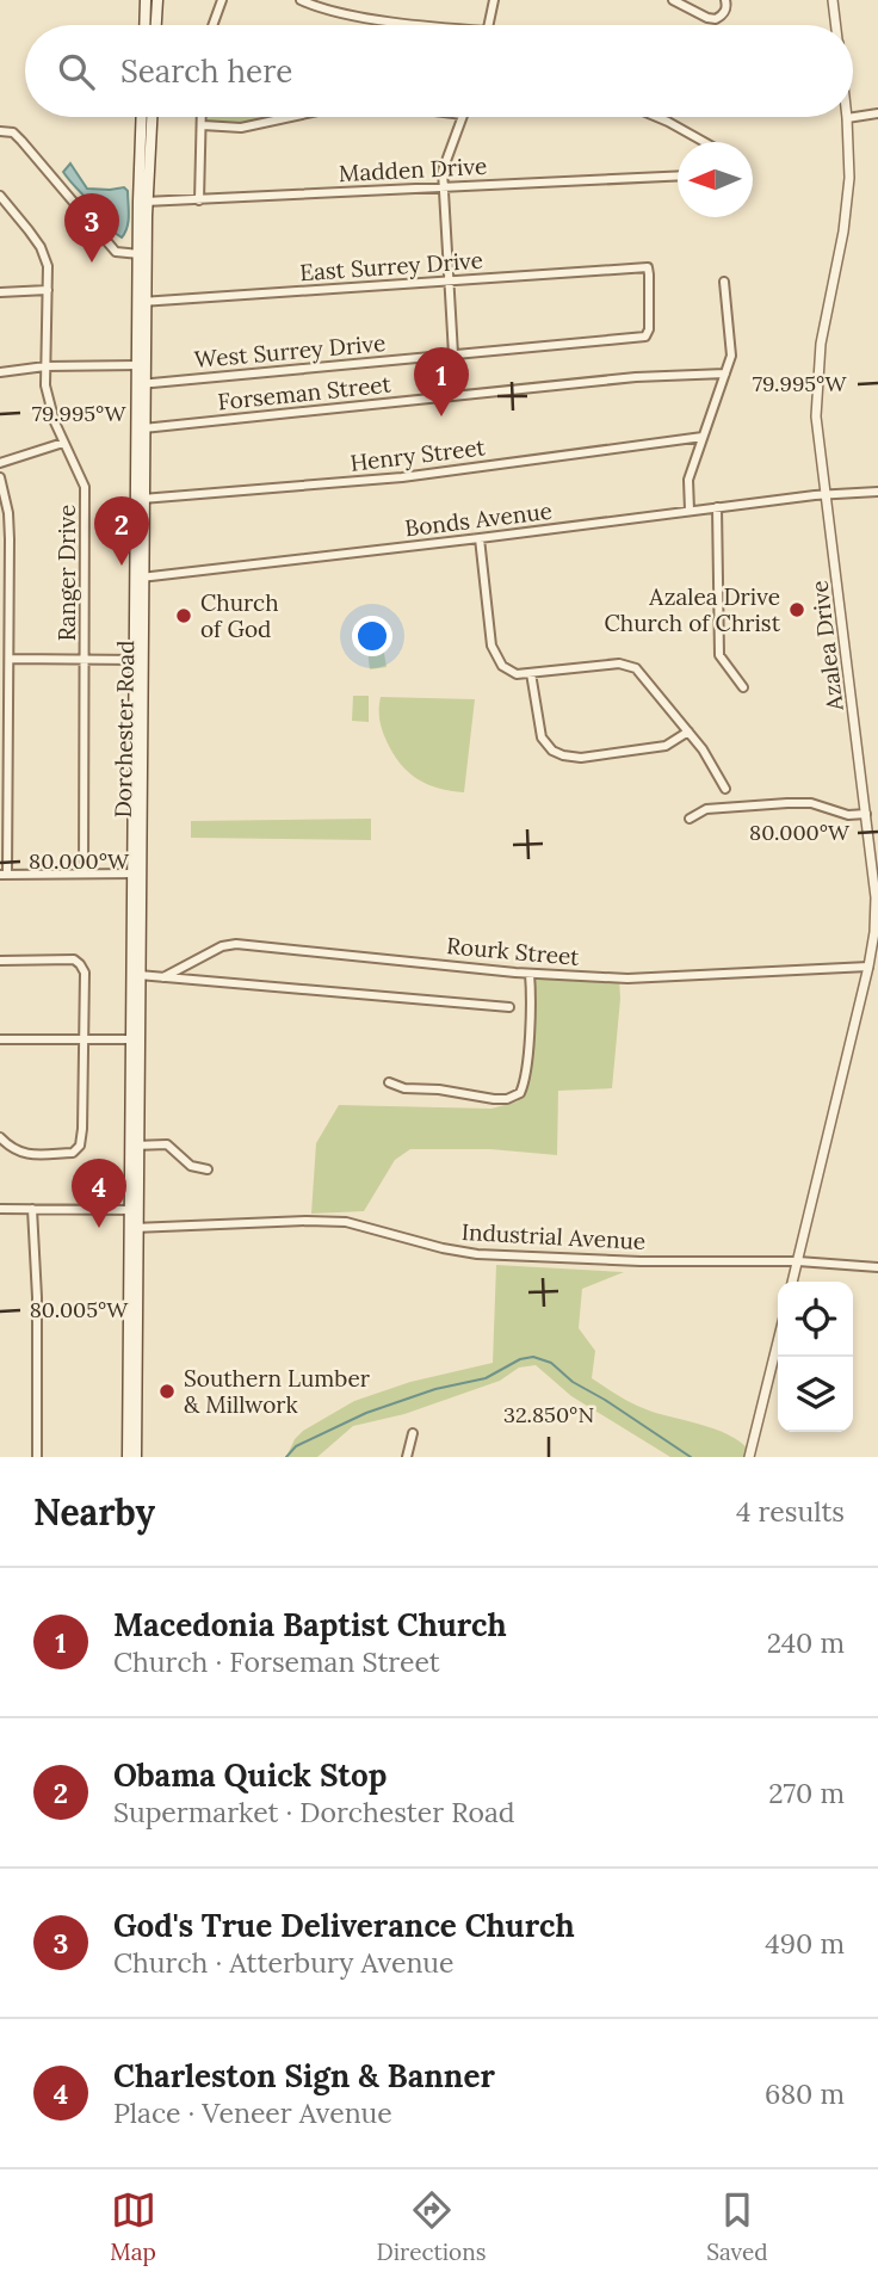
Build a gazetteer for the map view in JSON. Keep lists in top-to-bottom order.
{
  "streets": {
    "main road": ["Dorchester Road"],
    "street": [
      "Madden Drive",
      "East Surrey Drive",
      "West Surrey Drive",
      "Forseman Street",
      "Henry Street",
      "Bonds Avenue",
      "Ranger Drive",
      "Azalea Drive",
      "Rourk Street",
      "Industrial Avenue"
    ]
  },
  "crossings": [
    ["Madden Drive", "Dorchester Road"],
    ["East Surrey Drive", "West Surrey Drive"],
    ["East Surrey Drive", "Dorchester Road"],
    ["West Surrey Drive", "Dorchester Road"],
    ["Forseman Street", "Dorchester Road"],
    ["Henry Street", "Dorchester Road"],
    ["Bonds Avenue", "Azalea Drive"],
    ["Bonds Avenue", "Dorchester Road"],
    ["Azalea Drive", "Rourk Street"],
    ["Azalea Drive", "Industrial Avenue"],
    ["Dorchester Road", "Industrial Avenue"]
  ],
  "places": ["Azalea Drive Church of Christ", "Church of God", "Southern Lumber & Millwork"],
  "north": "left",
  "page": {
    "search": "Search here",
    "pins": [
      "3",
      "1",
      "2",
      "4"
    ],
    "heading": ["Nearby", "4 results"],
    "list": [
      {
        "mark": "1",
        "name": "Macedonia Baptist Church",
        "note": "Church · Forseman Street",
        "value": "240 m"
      },
      {
        "mark": "2",
        "name": "Obama Quick Stop",
        "note": "Supermarket · Dorchester Road",
        "value": "270 m"
      },
      {
        "mark": "3",
        "name": "God's True Deliverance Church",
        "note": "Church · Atterbury Avenue",
        "value": "490 m"
      },
      {
        "mark": "4",
        "name": "Charleston Sign & Banner",
        "note": "Place · Veneer Avenue",
        "value": "680 m"
      }
    ],
    "nav": ["Map", "Directions", "Saved"]
  },
  "coordinates": [
    "79.995°W",
    "80.000°W",
    "80.005°W",
    "32.850°N"
  ]
}
